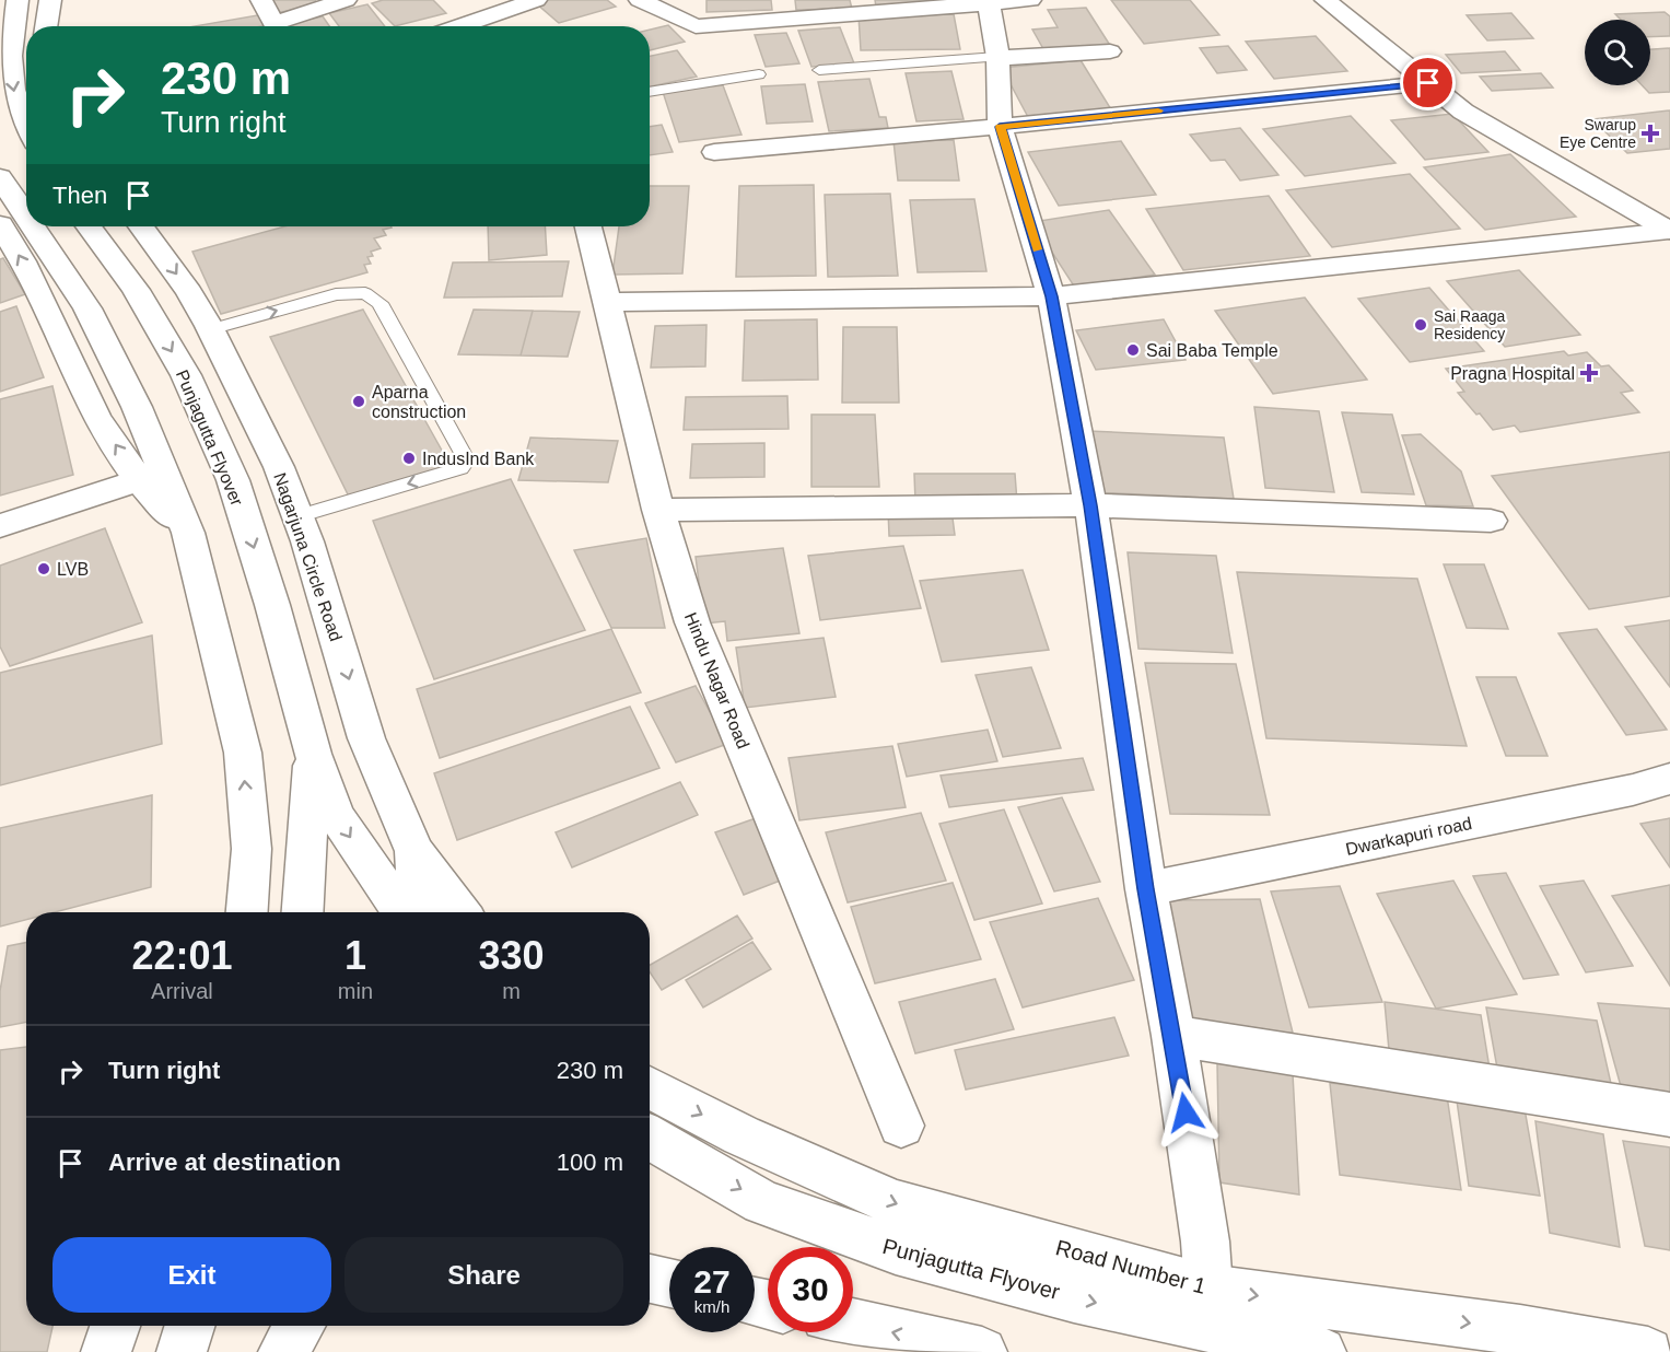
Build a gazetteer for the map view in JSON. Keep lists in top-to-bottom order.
{
  "streets": {
    "street": [
      "Punjagutta Flyover",
      "Nagarjuna Circle Road",
      "Hindu Nagar Road",
      "Dwarkapuri road",
      "Road Number 1"
    ]
  },
  "places": {
    "health": ["Swarup Eye Centre", "Pragna Hospital"],
    "other": [
      "Sai Raaga Residency",
      "Sai Baba Temple",
      "Aparna construction",
      "IndusInd Bank",
      "LVB"
    ]
  },
  "page": {
    "turn": ["230 m", "Turn right"],
    "then": "Then",
    "eta": [
      "22:01",
      "Arrival",
      "1",
      "min",
      "330",
      "m"
    ],
    "list": [
      {
        "name": "Turn right",
        "value": "230 m"
      },
      {
        "name": "Arrive at destination",
        "value": "100 m"
      }
    ],
    "buttons": ["Exit", "Share"],
    "speed": "27 km/h",
    "limit": "30"
  }
}
